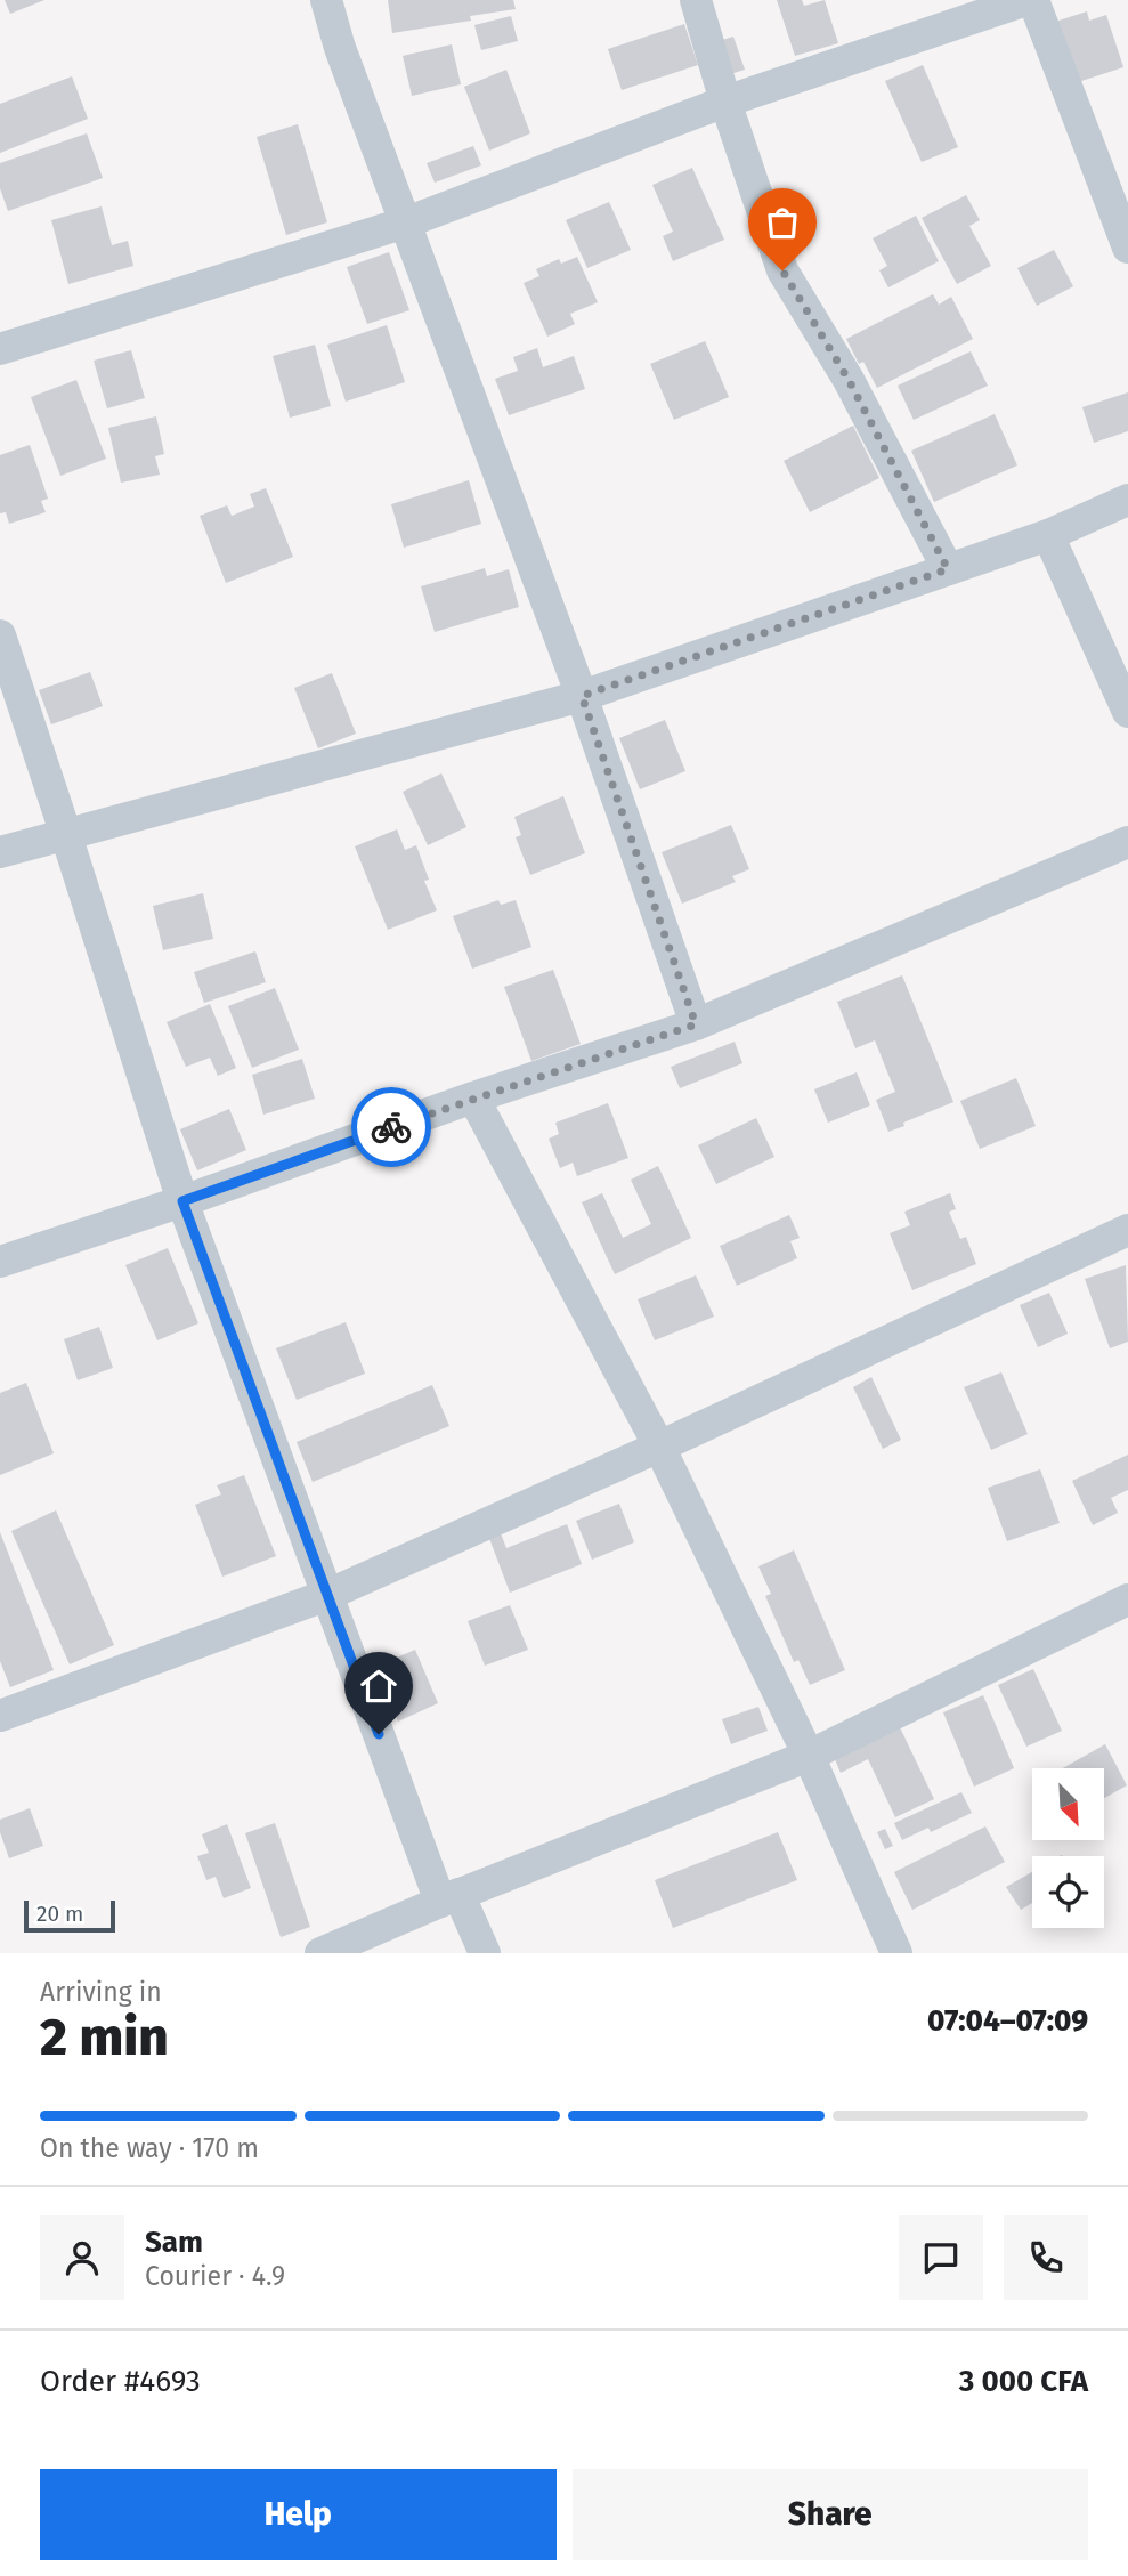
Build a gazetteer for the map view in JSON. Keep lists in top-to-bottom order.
{
  "scale_bar": "20 m",
  "north": "bottom right",
  "page": {
    "scale": "20 m",
    "heading": ["2 min", "Arriving in", "07:04–07:09"],
    "panel": [
      "Sam",
      "Courier · 4.9",
      "Order #4693",
      "3 000 CFA"
    ],
    "bar": "On the way · 170 m",
    "buttons": ["Help", "Share"]
  }
}
